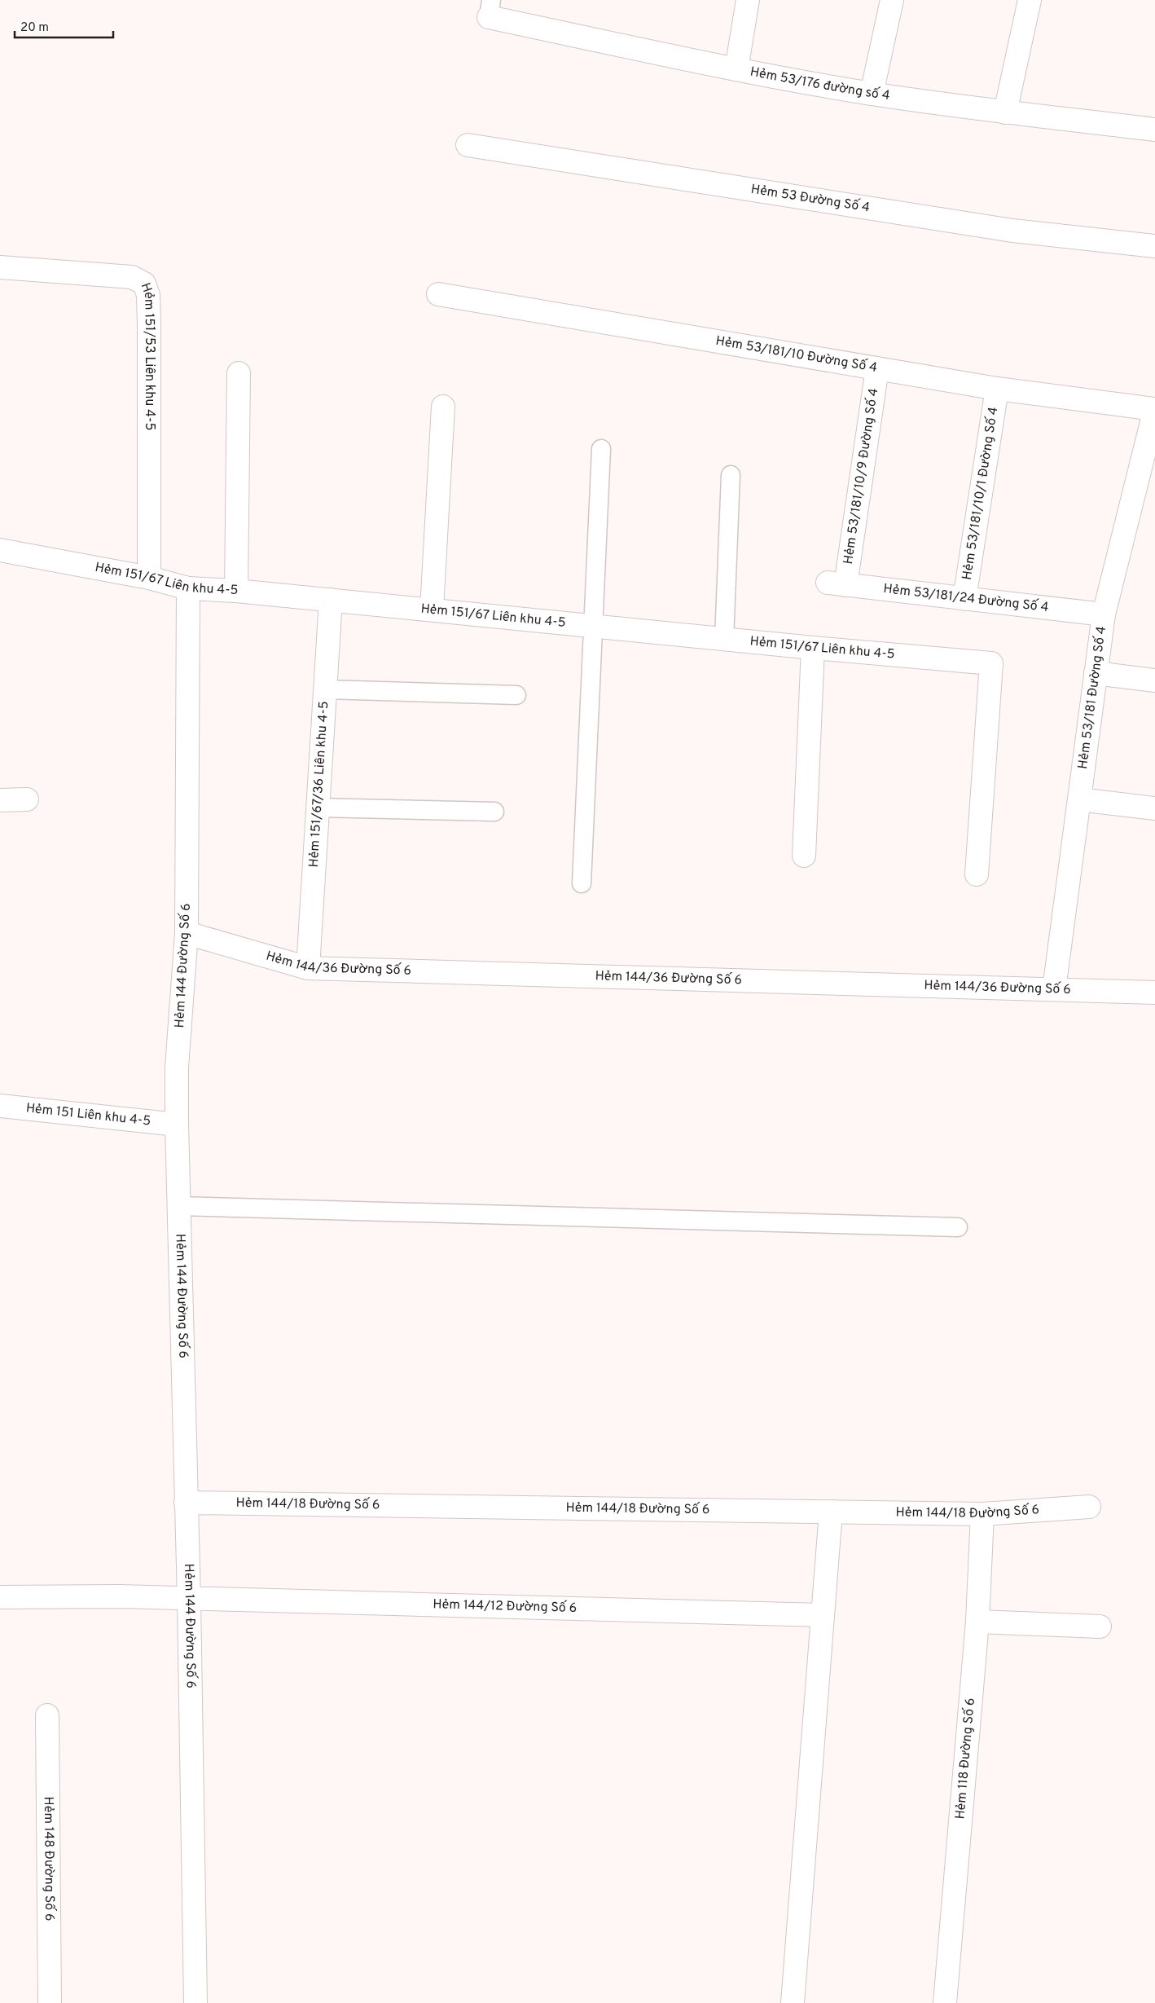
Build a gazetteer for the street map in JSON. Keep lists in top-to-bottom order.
{
  "streets": {
    "street": [
      "Hẻm 53/176 đường số 4",
      "Hẻm 53 Đường Số 4",
      "Hẻm 53/181/10 Đường Số 4",
      "Hẻm 151/53 Liên khu 4-5",
      "Hẻm 53/181/10/9 Đường Số 4",
      "Hẻm 53/181/10/1 Đường Số 4",
      "Hẻm 151/67 Liên khu 4-5",
      "Hẻm 53/181/24 Đường Số 4",
      "Hẻm 53/181 Đường Số 4",
      "Hẻm 151/67/36 Liên khu 4-5",
      "Hẻm 144/36 Đường Số 6",
      "Hẻm 144 Đường Số 6",
      "Hẻm 151 Liên khu 4-5",
      "Hẻm 144/18 Đường Số 6",
      "Hẻm 144/12 Đường Số 6",
      "Hẻm 118 Đường Số 6",
      "Hẻm 148 Đường Số 6"
    ]
  },
  "crossings": [
    ["Hẻm 53/181/10 Đường Số 4", "Hẻm 53/181/10/9 Đường Số 4"],
    ["Hẻm 53/181/10 Đường Số 4", "Hẻm 53/181/10/1 Đường Số 4"],
    ["Hẻm 53/181/10 Đường Số 4", "Hẻm 53/181 Đường Số 4"],
    ["Hẻm 151/53 Liên khu 4-5", "Hẻm 151/67 Liên khu 4-5"],
    ["Hẻm 53/181/10/9 Đường Số 4", "Hẻm 53/181/24 Đường Số 4"],
    ["Hẻm 53/181/10/1 Đường Số 4", "Hẻm 53/181/24 Đường Số 4"],
    ["Hẻm 151/67 Liên khu 4-5", "Hẻm 151/67/36 Liên khu 4-5"],
    ["Hẻm 151/67 Liên khu 4-5", "Hẻm 144 Đường Số 6"],
    ["Hẻm 53/181/24 Đường Số 4", "Hẻm 53/181 Đường Số 4"],
    ["Hẻm 53/181 Đường Số 4", "Hẻm 144/36 Đường Số 6"],
    ["Hẻm 151/67/36 Liên khu 4-5", "Hẻm 144/36 Đường Số 6"],
    ["Hẻm 144/36 Đường Số 6", "Hẻm 144 Đường Số 6"],
    ["Hẻm 144 Đường Số 6", "Hẻm 151 Liên khu 4-5"],
    ["Hẻm 144 Đường Số 6", "Hẻm 144/18 Đường Số 6"],
    ["Hẻm 144 Đường Số 6", "Hẻm 144/12 Đường Số 6"],
    ["Hẻm 144/18 Đường Số 6", "Hẻm 118 Đường Số 6"]
  ],
  "scale_bar": "20 m"
}
